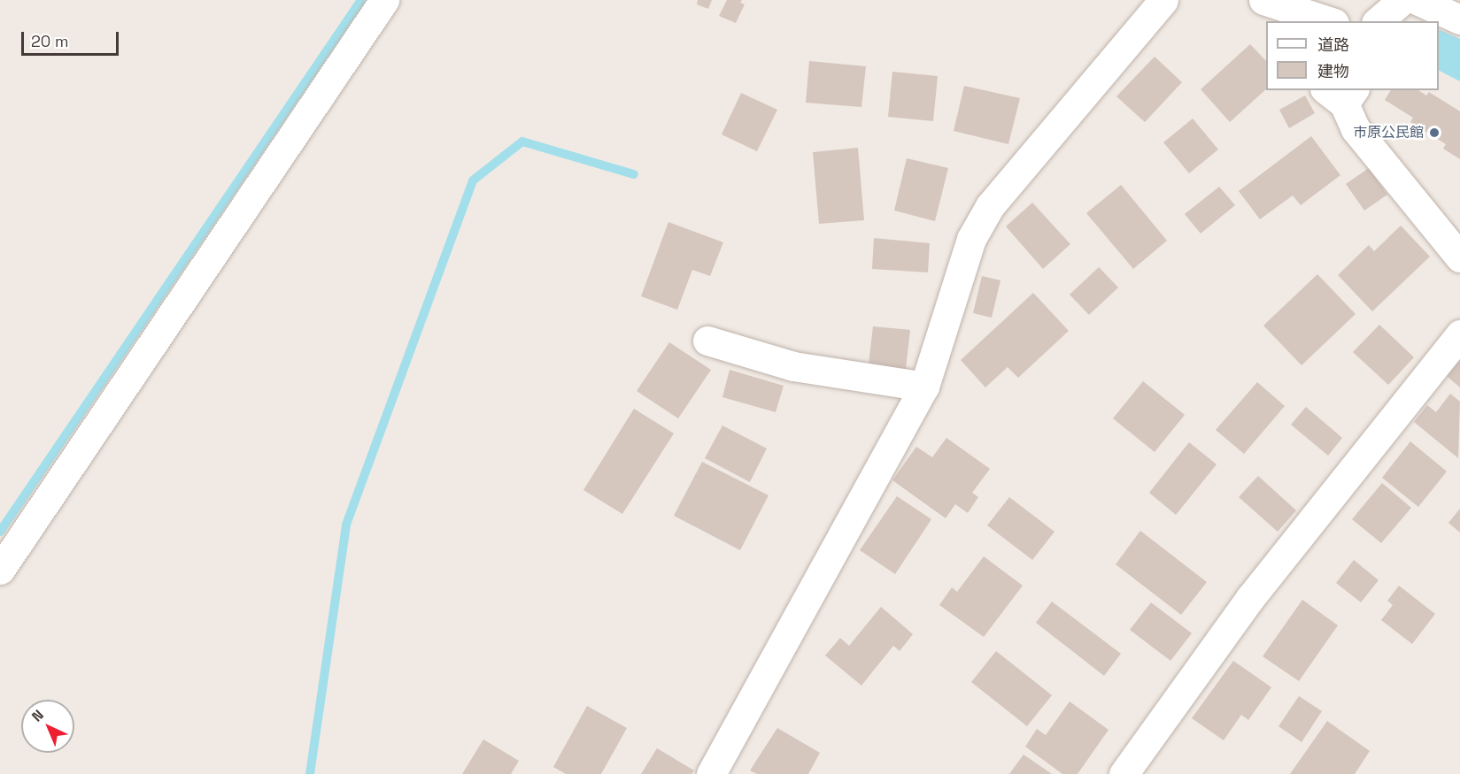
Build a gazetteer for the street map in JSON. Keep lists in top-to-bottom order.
{
  "places": ["市原公民館"],
  "legend": ["道路", "建物"],
  "scale_bar": "20 m",
  "north": "top left"
}
